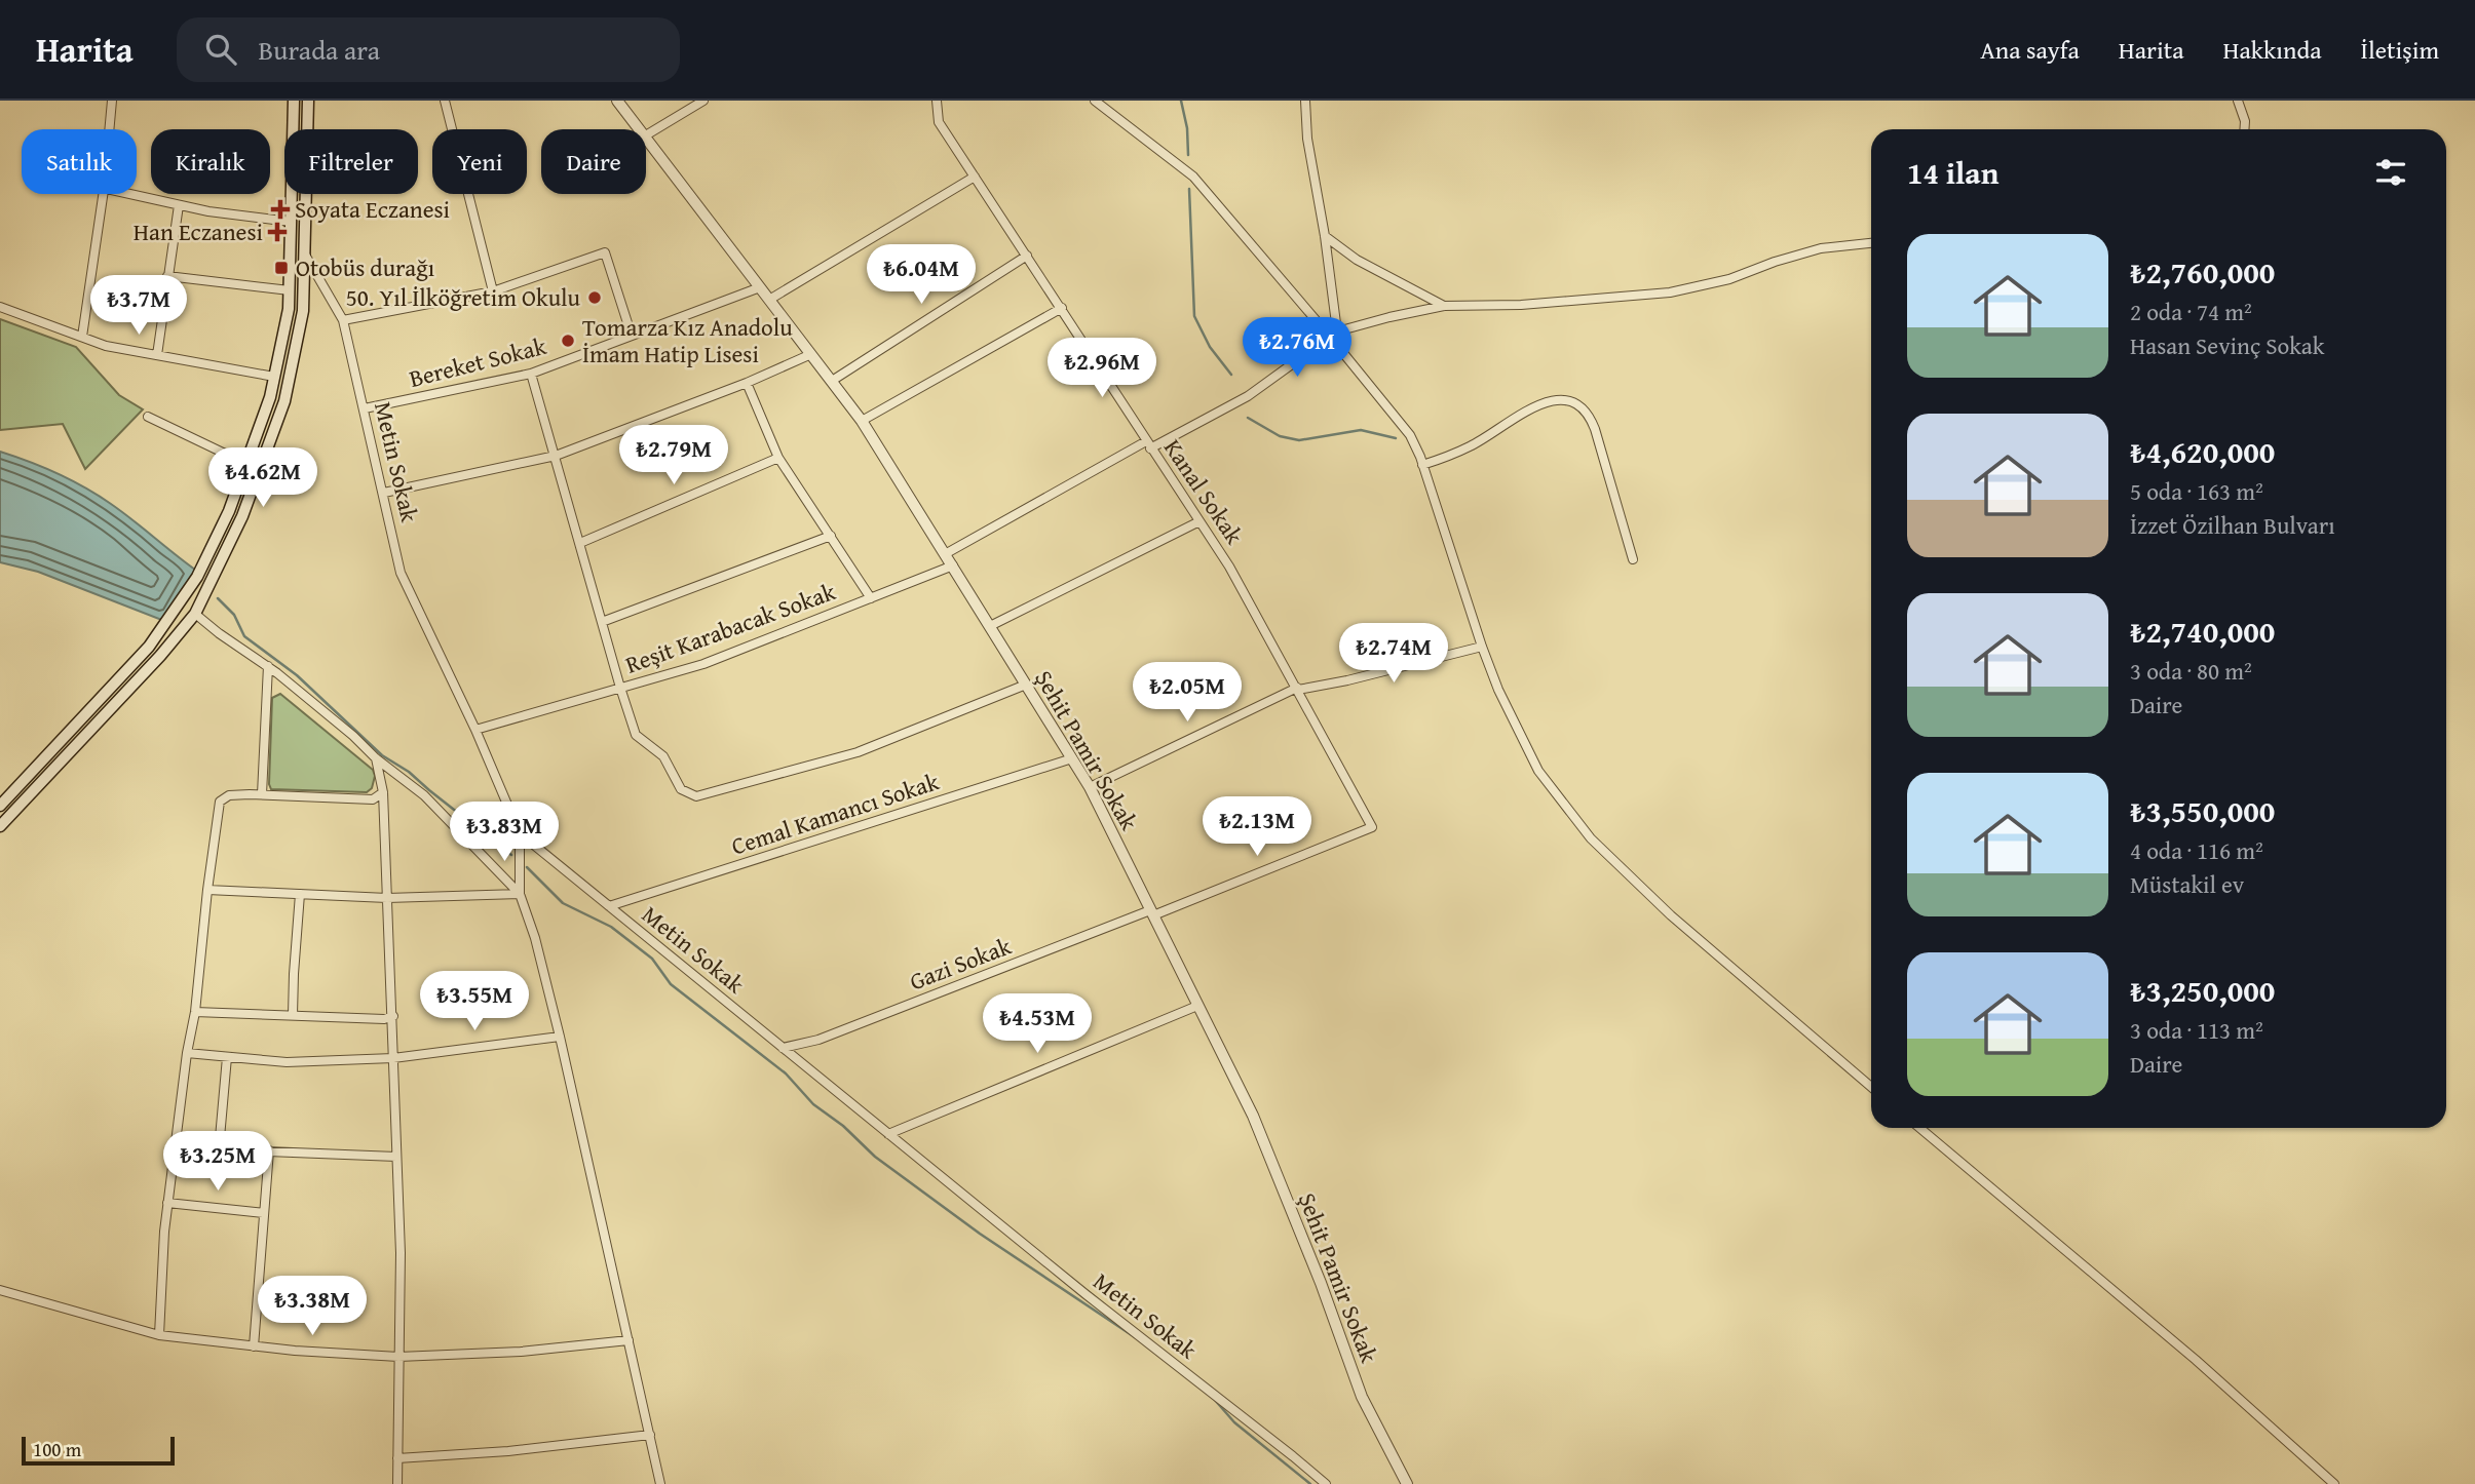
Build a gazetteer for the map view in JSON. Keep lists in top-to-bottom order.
{
  "streets": {
    "street": [
      "Bereket Sokak",
      "Metin Sokak",
      "Kanal Sokak",
      "Reşit Karabacak Sokak",
      "Şehit Pamir Sokak",
      "Cemal Kamancı Sokak",
      "Gazi Sokak"
    ]
  },
  "crossings": [
    ["Bereket Sokak", "Metin Sokak"],
    ["Bereket Sokak", "Şehit Pamir Sokak"],
    ["Metin Sokak", "Reşit Karabacak Sokak"],
    ["Metin Sokak", "Cemal Kamancı Sokak"],
    ["Metin Sokak", "Gazi Sokak"],
    ["Kanal Sokak", "Gazi Sokak"],
    ["Reşit Karabacak Sokak", "Şehit Pamir Sokak"],
    ["Şehit Pamir Sokak", "Cemal Kamancı Sokak"],
    ["Şehit Pamir Sokak", "Gazi Sokak"]
  ],
  "places": {
    "health": ["Soyata Eczanesi", "Han Eczanesi"],
    "transit": ["Otobüs durağı"],
    "other": ["50. Yıl İlköğretim Okulu", "Tomarza Kız Anadolu İmam Hatip Lisesi"]
  },
  "scale_bar": "100 m",
  "page": {
    "header": "Harita",
    "search": "Burada ara",
    "nav": [
      "Ana sayfa",
      "Harita",
      "Hakkında",
      "İletişim"
    ],
    "chip": [
      "Satılık",
      "Kiralık",
      "Filtreler",
      "Yeni",
      "Daire"
    ],
    "heading": "14 ilan",
    "list": [
      {
        "name": "₺2,760,000",
        "note": "2 oda · 74 m² · Hasan Sevinç Sokak"
      },
      {
        "name": "₺4,620,000",
        "note": "5 oda · 163 m² · İzzet Özilhan Bulvarı"
      },
      {
        "name": "₺2,740,000",
        "note": "3 oda · 80 m² · Daire"
      },
      {
        "name": "₺3,550,000",
        "note": "4 oda · 116 m² · Müstakil ev"
      },
      {
        "name": "₺3,250,000",
        "note": "3 oda · 113 m² · Daire"
      }
    ],
    "price": [
      "₺6.04M",
      "₺3.7M",
      "₺2.76M",
      "₺2.96M",
      "₺2.79M",
      "₺4.62M",
      "₺2.74M",
      "₺2.05M",
      "₺2.13M",
      "₺3.83M",
      "₺3.55M",
      "₺4.53M",
      "₺3.25M",
      "₺3.38M"
    ],
    "scale": "100 m"
  }
}
